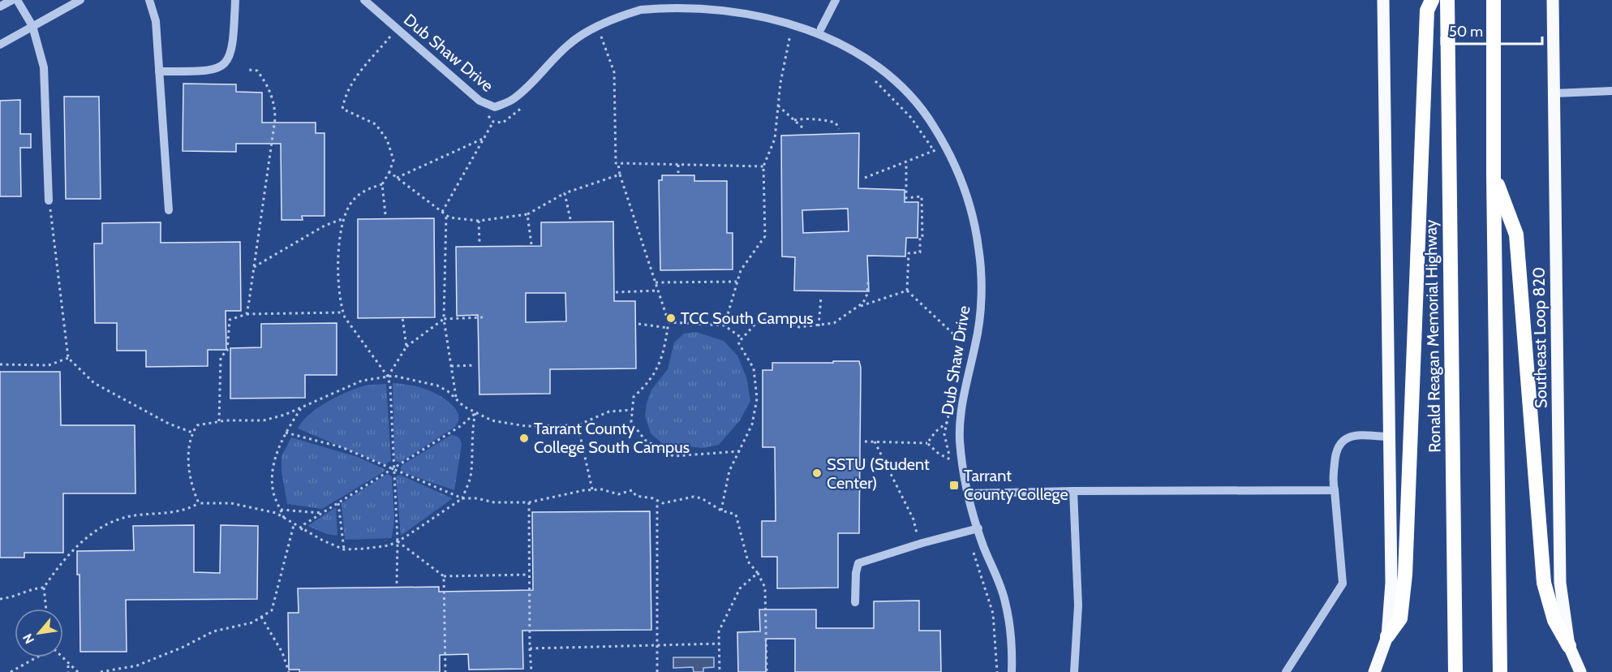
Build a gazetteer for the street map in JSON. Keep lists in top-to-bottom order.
{
  "streets": {
    "highway": ["Ronald Reagan Memorial Highway"],
    "main road": ["Southeast Loop 820"],
    "street": ["Dub Shaw Drive"]
  },
  "places": {
    "other": ["TCC South Campus", "Tarrant County College South Campus", "SSTU (Student Center)"],
    "transit": ["Tarrant County College"]
  },
  "scale_bar": "50 m",
  "north": "bottom left"
}
